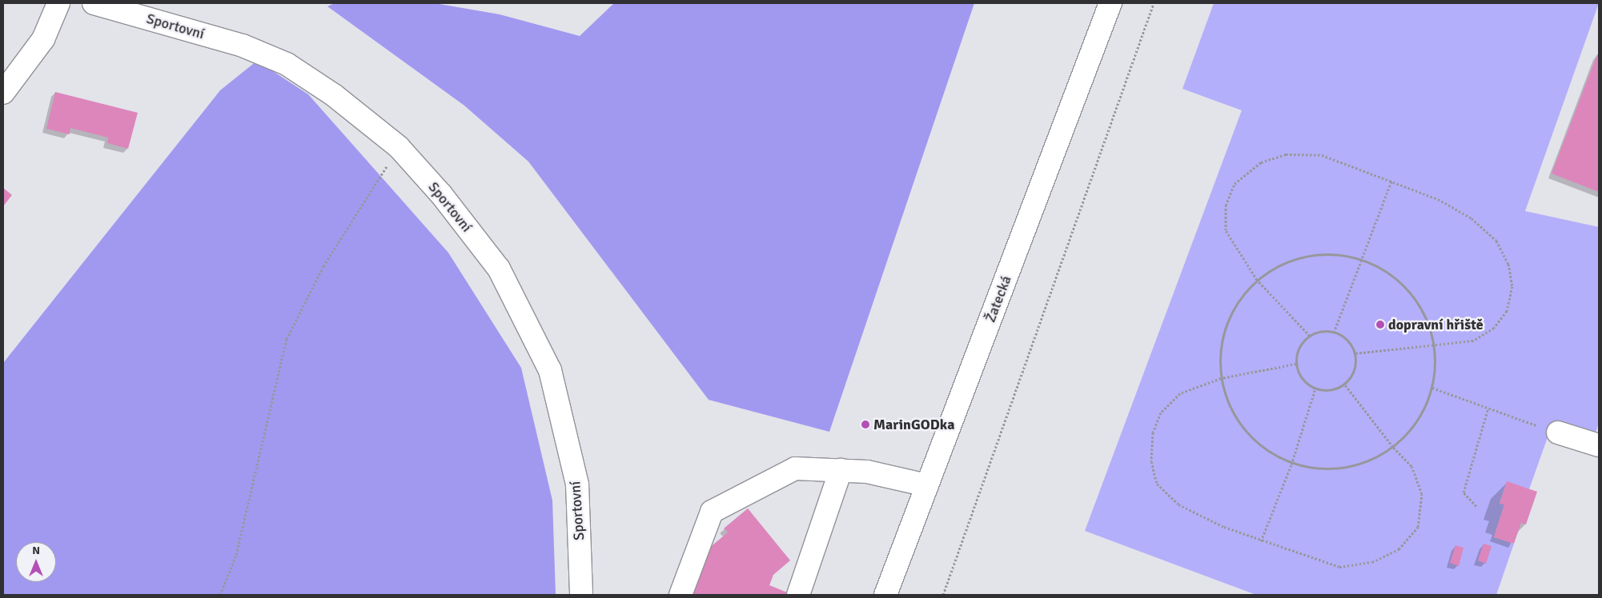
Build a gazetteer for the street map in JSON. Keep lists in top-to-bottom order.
{
  "streets": {
    "street": ["Sportovní", "Žatecká"]
  },
  "places": ["dopravní hřiště", "MarinGODka"],
  "north": "top"
}
